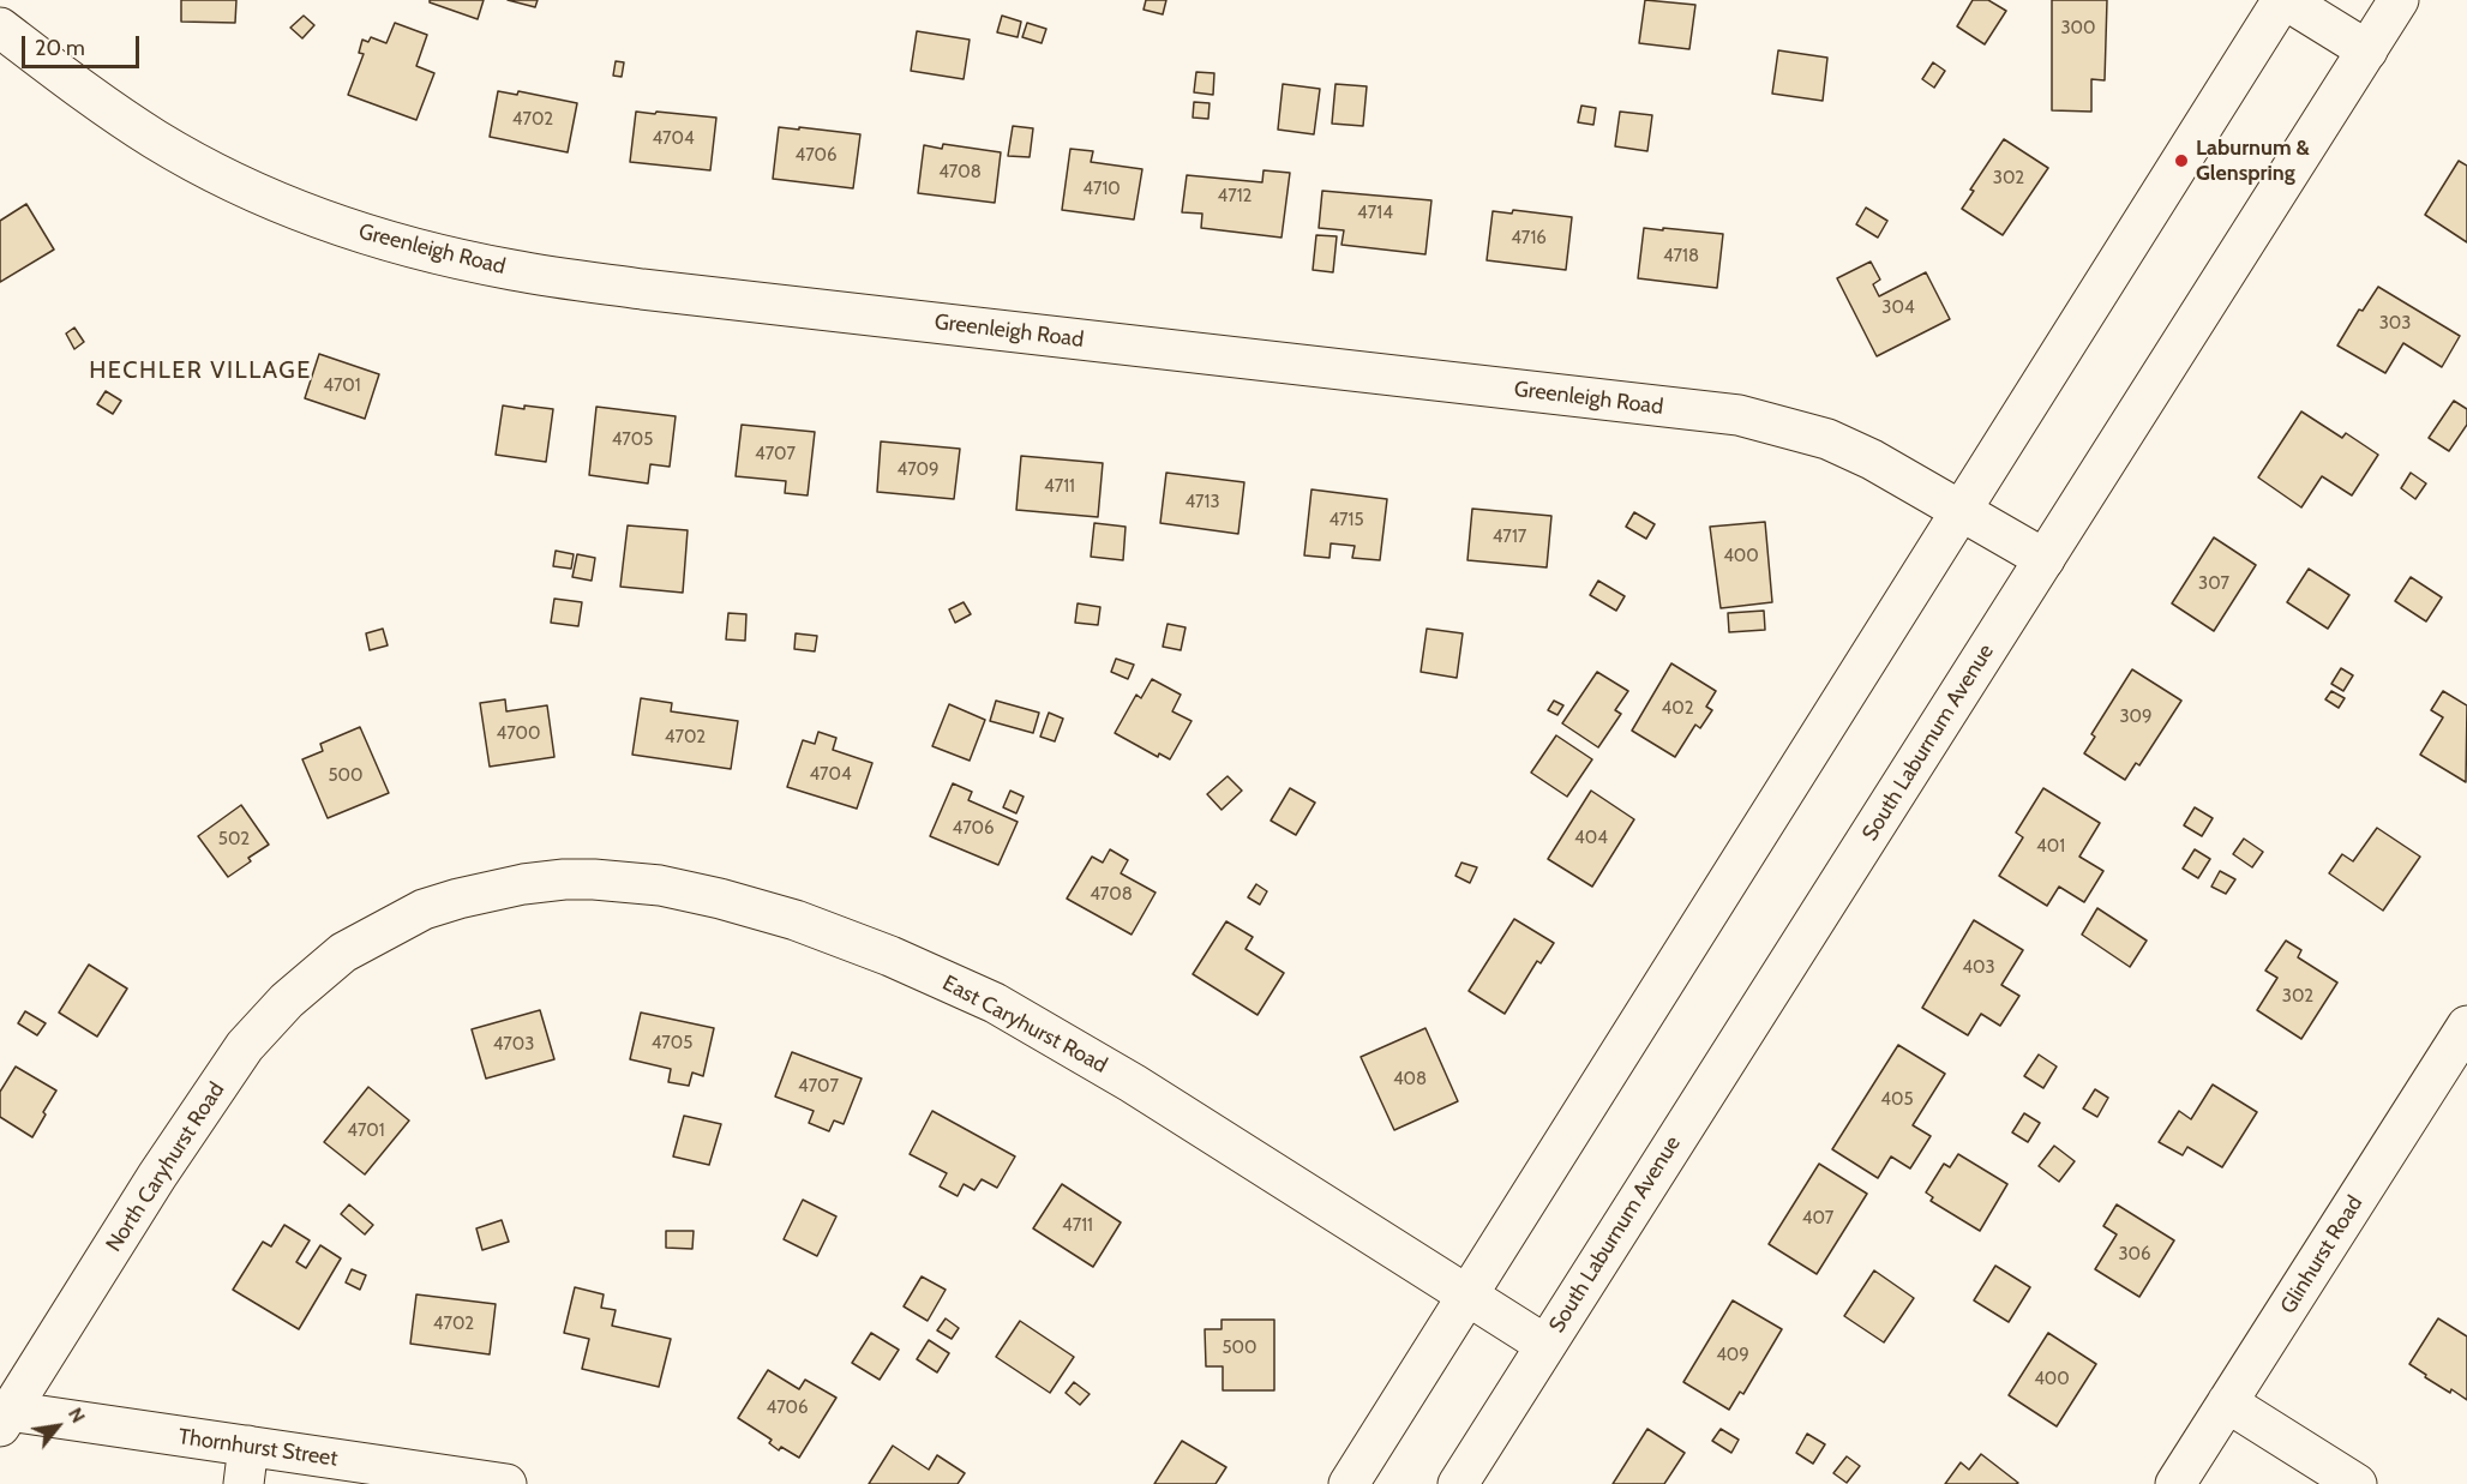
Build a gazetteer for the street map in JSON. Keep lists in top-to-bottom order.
{
  "streets": {
    "street": [
      "Greenleigh Road",
      "South Laburnum Avenue",
      "East Caryhurst Road",
      "North Caryhurst Road",
      "Glinhurst Road",
      "Thornhurst Street"
    ]
  },
  "crossings": [
    ["Greenleigh Road", "South Laburnum Avenue"],
    ["South Laburnum Avenue", "East Caryhurst Road"],
    ["East Caryhurst Road", "North Caryhurst Road"],
    ["North Caryhurst Road", "Thornhurst Street"]
  ],
  "districts": ["HECHLER VILLAGE"],
  "places": ["Laburnum & Glenspring"],
  "house_numbers": [
    "300",
    "4702",
    "4704",
    "4706",
    "4708",
    "302",
    "4710",
    "4712",
    "4714",
    "4716",
    "4718",
    "304",
    "303",
    "4701",
    "4705",
    "4707",
    "4709",
    "4711",
    "4713",
    "4715",
    "4717",
    "400",
    "307",
    "402",
    "309",
    "4700",
    "4702",
    "4704",
    "500",
    "4706",
    "404",
    "502",
    "401",
    "4708",
    "403",
    "302",
    "4705",
    "4703",
    "408",
    "4707",
    "405",
    "4701",
    "407",
    "4711",
    "306",
    "4702",
    "500",
    "409",
    "400",
    "4706"
  ],
  "scale_bar": "20 m",
  "north": "top right"
}
